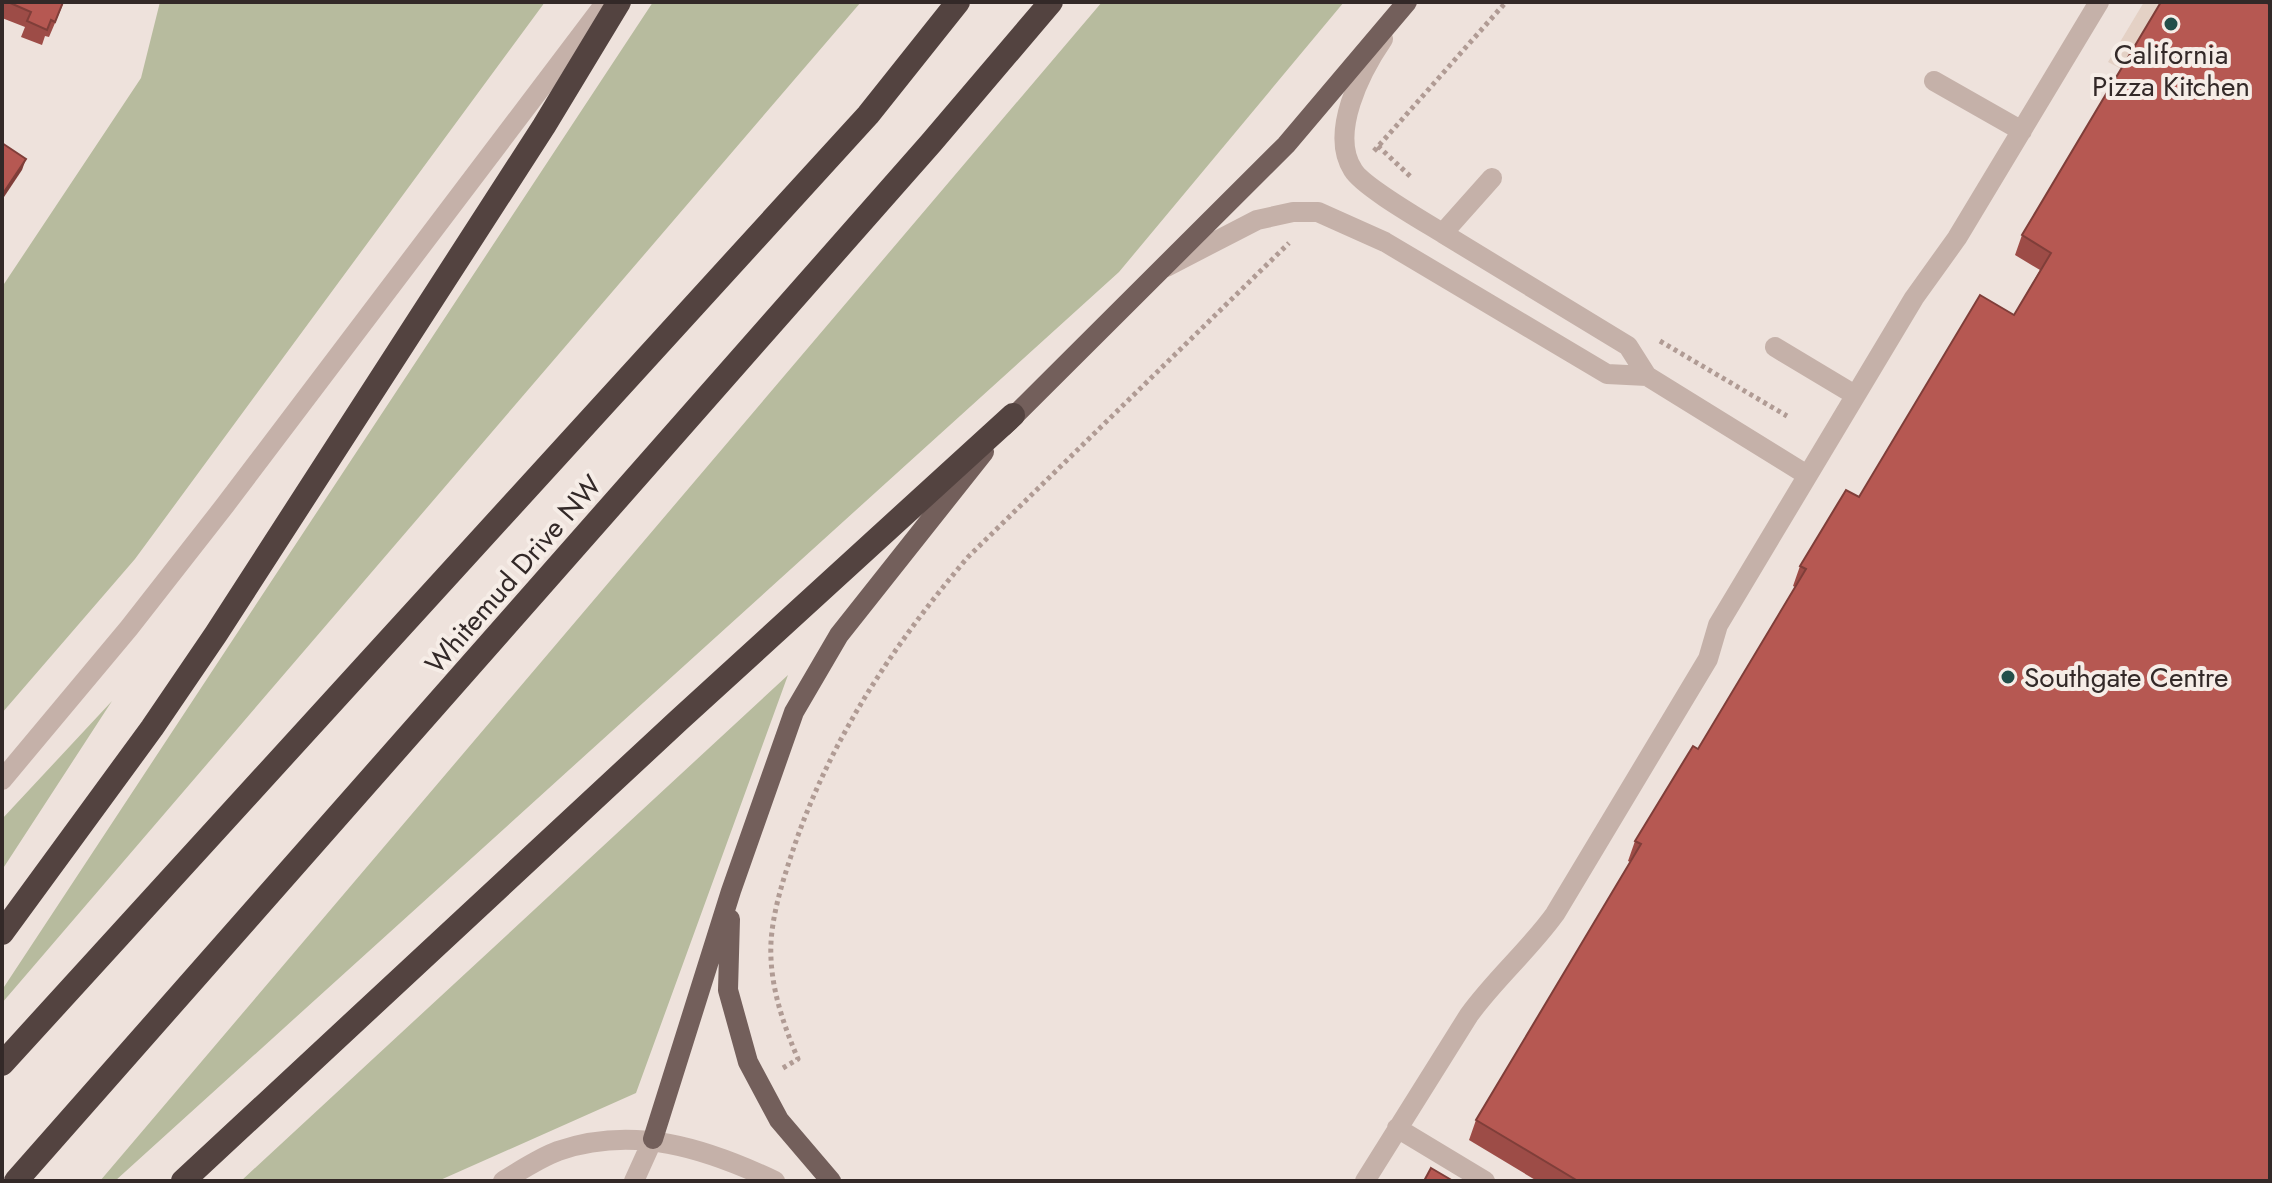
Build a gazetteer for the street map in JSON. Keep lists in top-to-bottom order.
{
  "streets": {
    "highway": ["Whitemud Drive NW"]
  },
  "places": ["California Pizza Kitchen", "Southgate Centre"]
}
